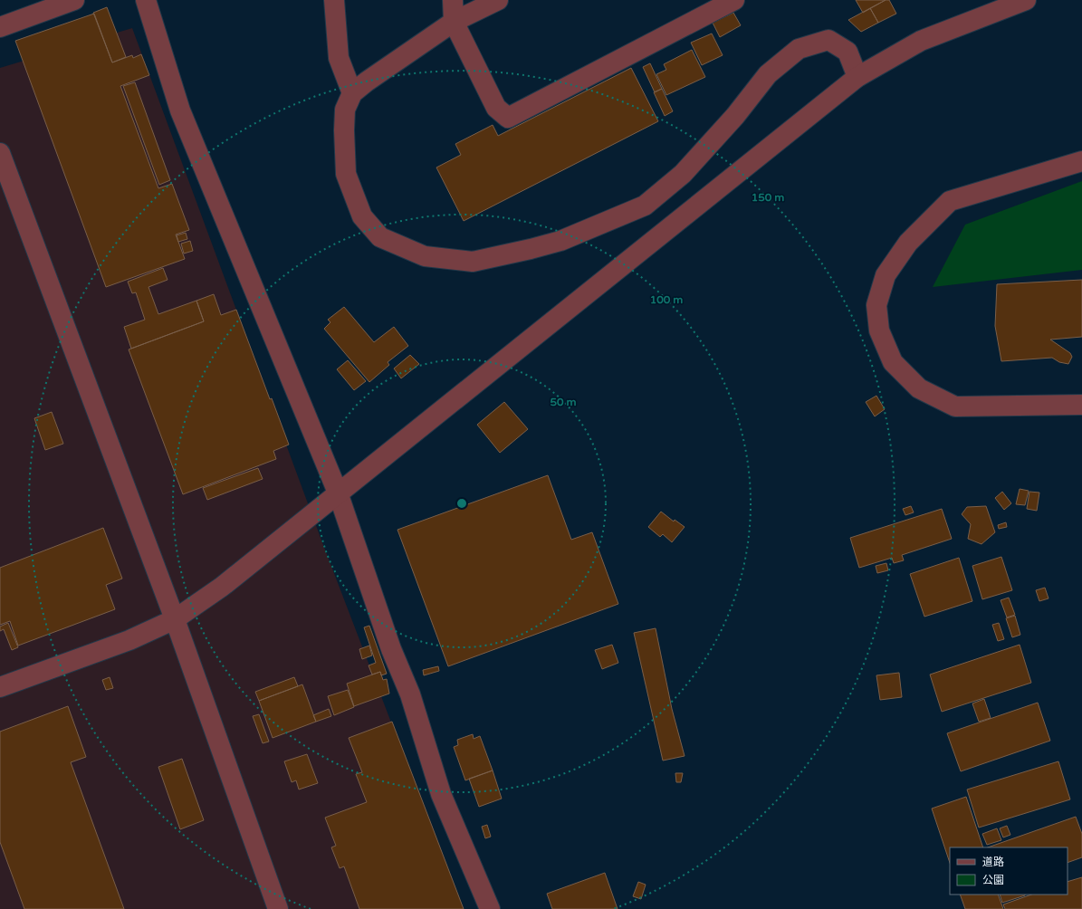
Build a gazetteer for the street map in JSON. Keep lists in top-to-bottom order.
{
  "legend": ["道路", "公園"],
  "rings": ["150 m", "100 m", "50 m"]
}
